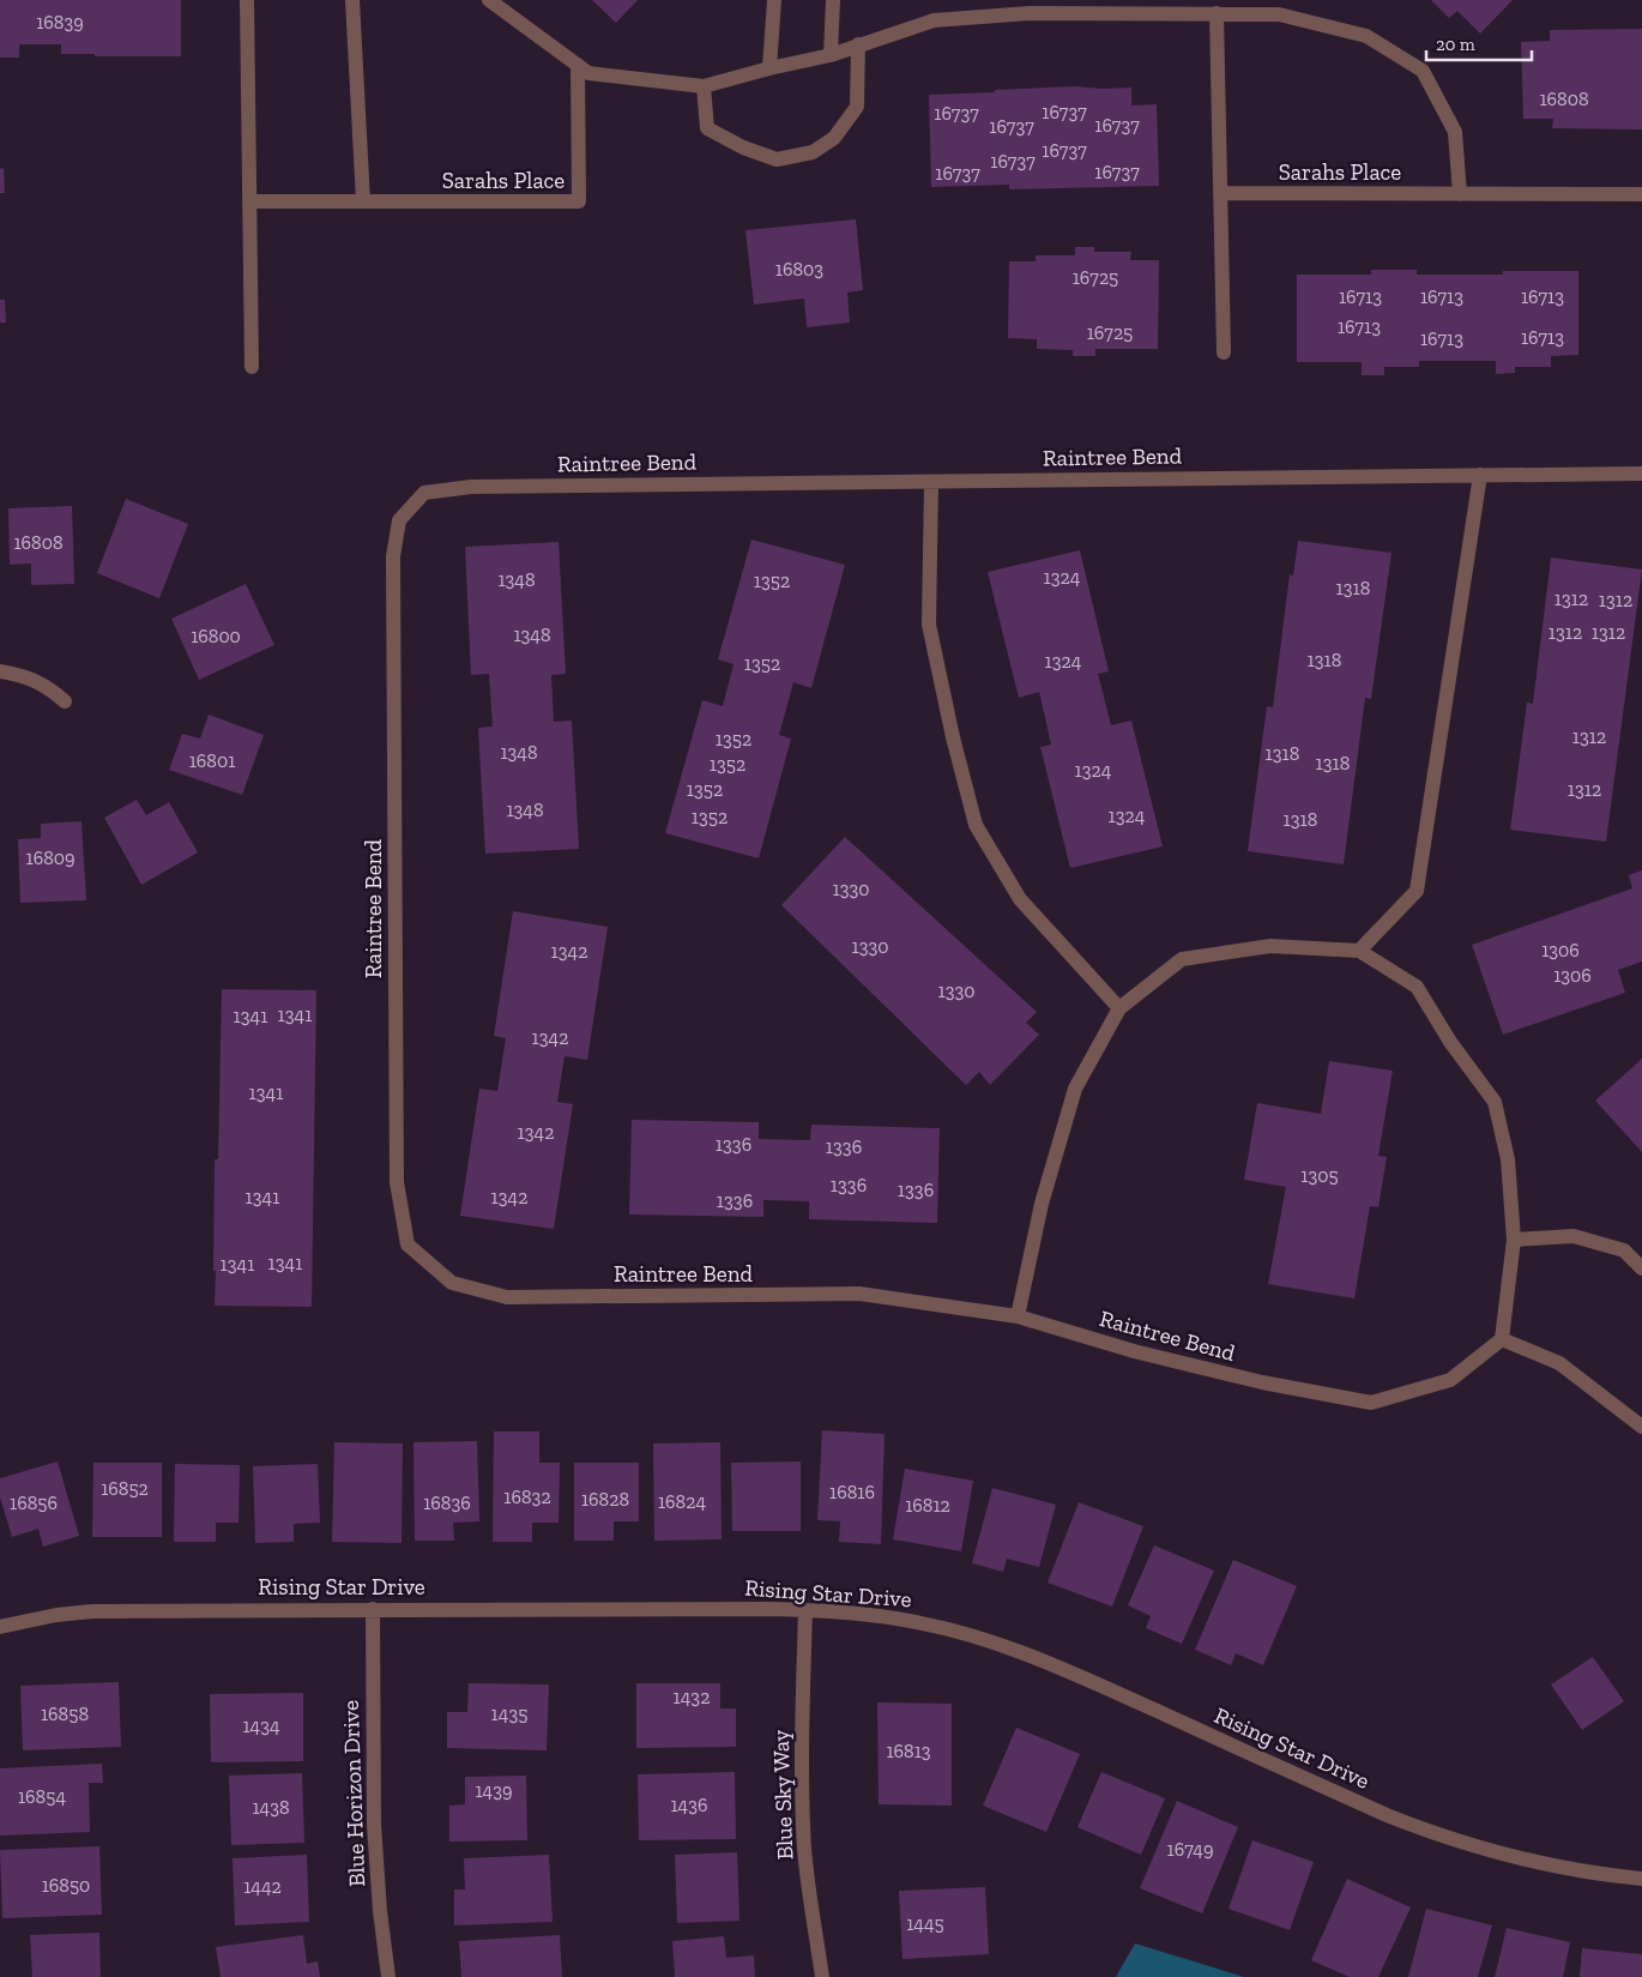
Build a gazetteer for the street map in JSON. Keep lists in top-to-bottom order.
{
  "streets": {
    "street": [
      "Sarahs Place",
      "Raintree Bend",
      "Rising Star Drive",
      "Blue Horizon Drive",
      "Blue Sky Way"
    ]
  },
  "crossings": [
    ["Rising Star Drive", "Blue Horizon Drive"],
    ["Rising Star Drive", "Blue Sky Way"]
  ],
  "house_numbers": [
    "16839",
    "16808",
    "16737",
    "16737",
    "16737",
    "16737",
    "16737",
    "16737",
    "16737",
    "16737",
    "16803",
    "16725",
    "16713",
    "16713",
    "16713",
    "16713",
    "16725",
    "16713",
    "16713",
    "16808",
    "1324",
    "1348",
    "1352",
    "1318",
    "1312",
    "1312",
    "1312",
    "1312",
    "1348",
    "16800",
    "1318",
    "1324",
    "1352",
    "1312",
    "1352",
    "1348",
    "1318",
    "16801",
    "1318",
    "1352",
    "1324",
    "1352",
    "1312",
    "1348",
    "1324",
    "1352",
    "1318",
    "16809",
    "1330",
    "1330",
    "1306",
    "1342",
    "1306",
    "1330",
    "1341",
    "1341",
    "1342",
    "1341",
    "1342",
    "1336",
    "1336",
    "1305",
    "1336",
    "1336",
    "1341",
    "1342",
    "1336",
    "1341",
    "1341",
    "16852",
    "16816",
    "16832",
    "16828",
    "16824",
    "16856",
    "16836",
    "16812",
    "1432",
    "16858",
    "1435",
    "1434",
    "16813",
    "1439",
    "16854",
    "1436",
    "1438",
    "16749",
    "16850",
    "1442",
    "1445"
  ],
  "scale_bar": "20 m"
}
